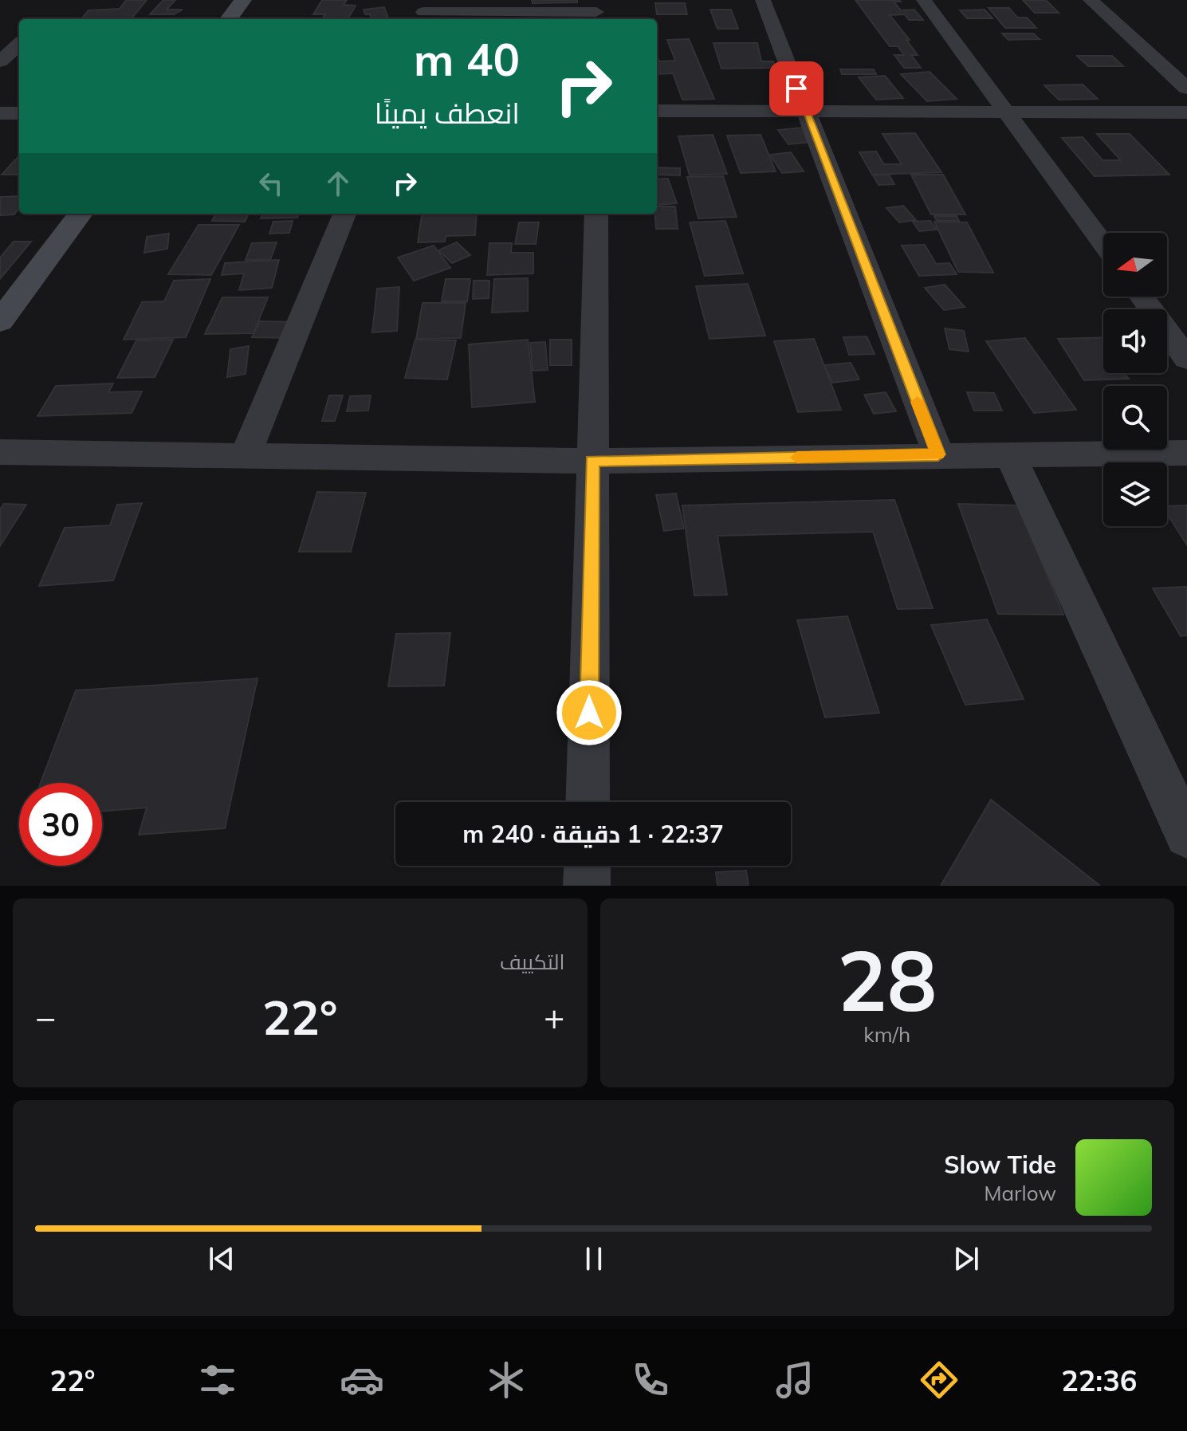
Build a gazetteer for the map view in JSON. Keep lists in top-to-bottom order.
{
  "north": "left",
  "page": {
    "turn": ["40 m", "انعطف يمينًا"],
    "limit": "30",
    "trip": "22:37 · 1 دقيقة · 240 m",
    "tile": [
      ["28", "km/h"],
      "التكييف"
    ],
    "heat": ["−", "22°", "+"],
    "song": ["Slow Tide", "Marlow"],
    "tabs": ["22:36", "22°"]
  }
}
